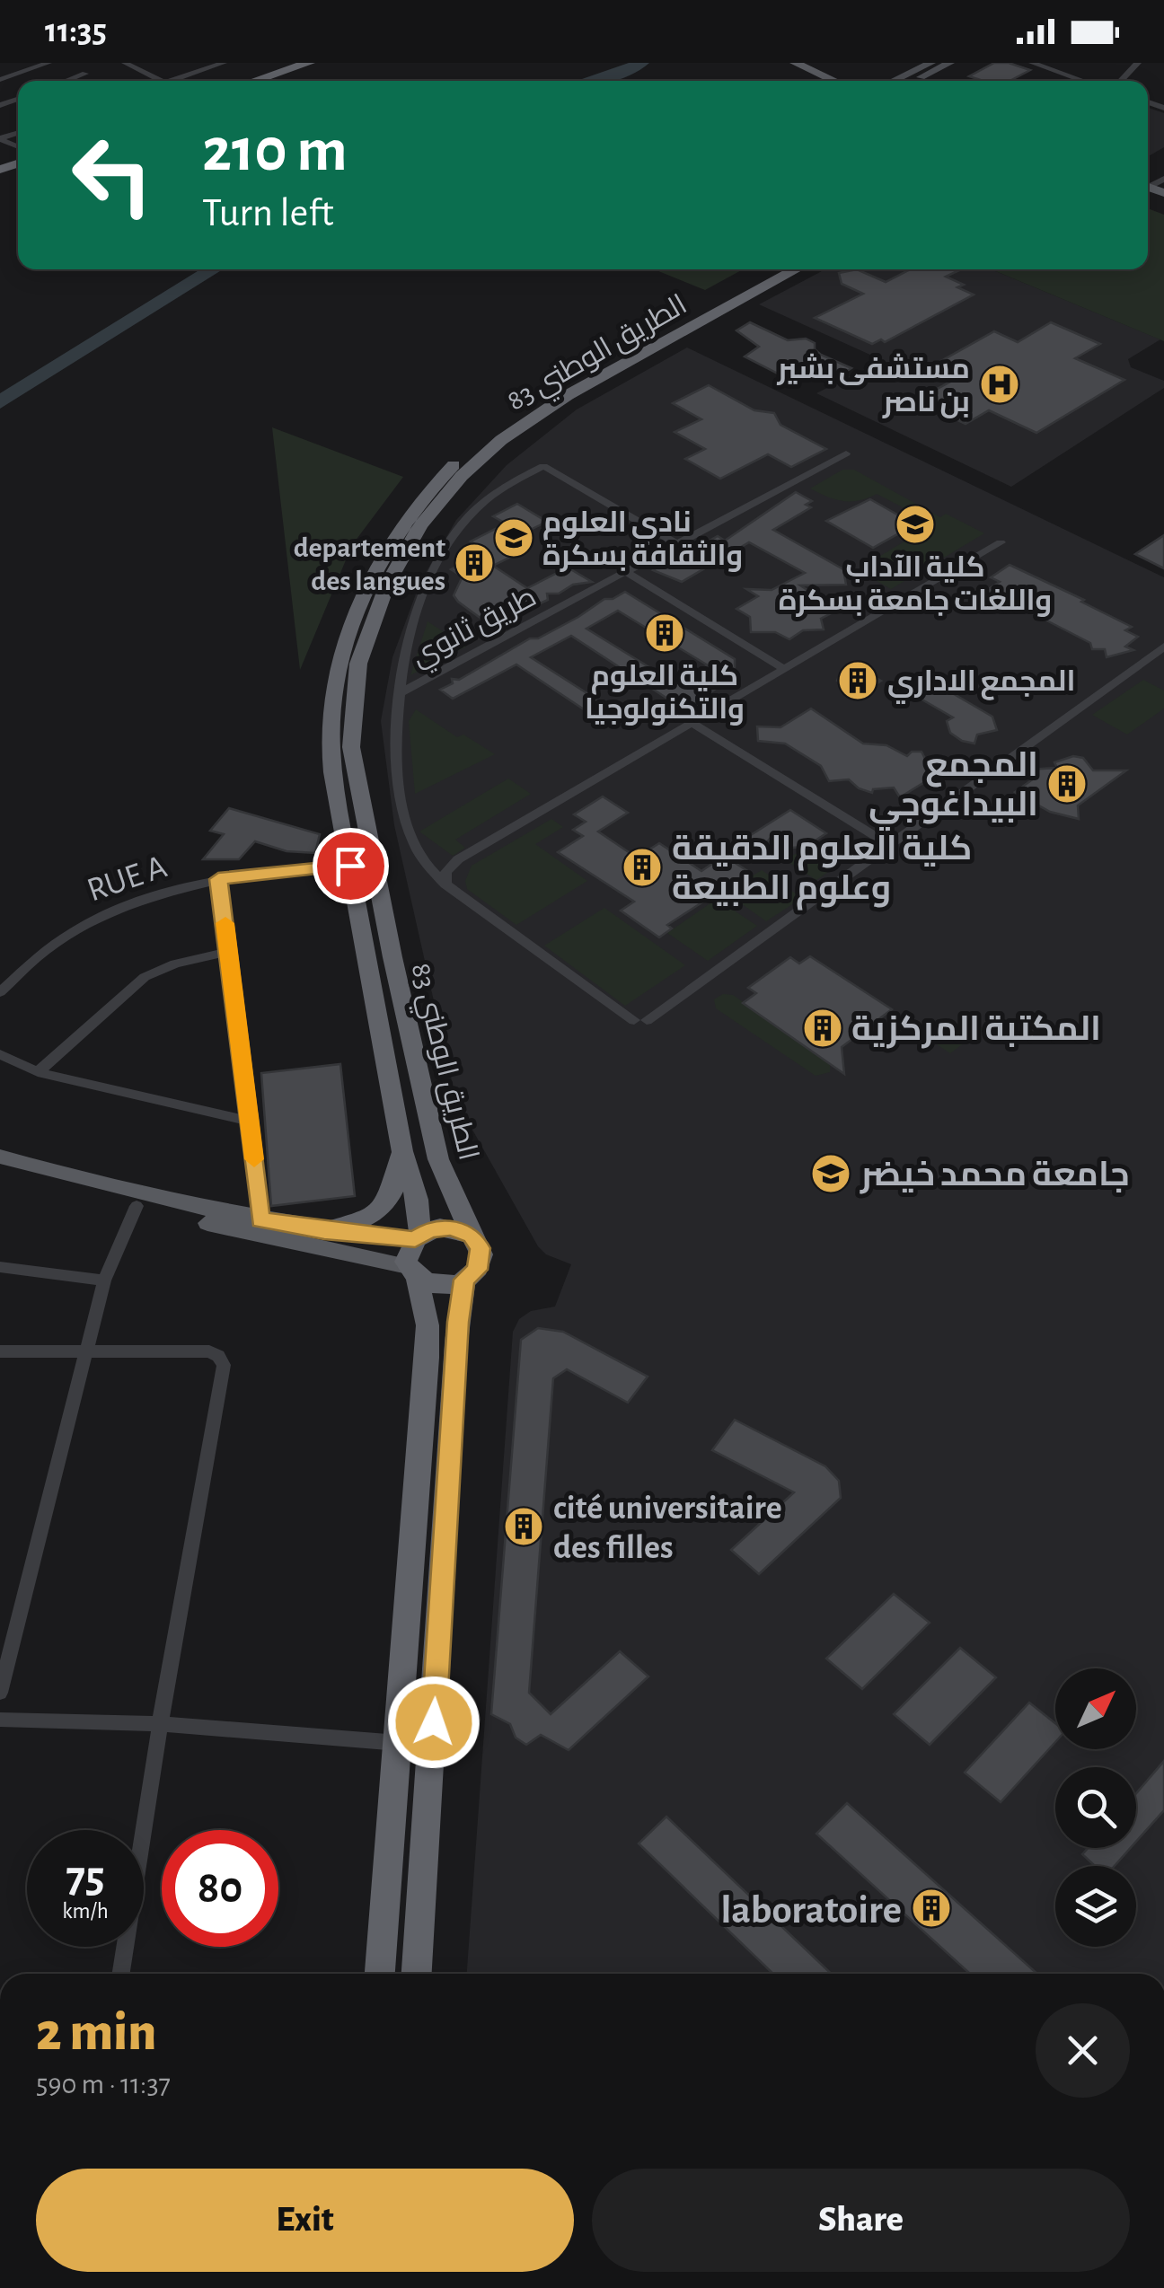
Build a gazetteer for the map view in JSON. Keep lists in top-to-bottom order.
{
  "streets": {
    "highway": ["الطريق الوطني 83"],
    "street": ["طريق ثانوي", "RUE A"]
  },
  "crossings": [
    ["الطريق الوطني 83", "RUE A"]
  ],
  "places": {
    "hospital": ["مستشفى بشير بن ناصر"],
    "school or university": ["كلية الآداب واللغات جامعة بسكرة", "نادي العلوم والثقافة بسكرة", "جامعة محمد خيضر"],
    "building": [
      "departement des langues",
      "كلية العلوم والتكنولوجيا",
      "المجمع الاداري",
      "المجمع البيداغوجي",
      "كلية العلوم الدقيقة وعلوم الطبيعة",
      "المكتبة المركزية",
      "cité universitaire des filles",
      "laboratoire"
    ]
  },
  "north": "top right",
  "page": {
    "status": "11:35",
    "turn": ["210 m", "Turn left"],
    "speed": "75 km/h",
    "limit": "80",
    "heading": ["2 min", "590 m · 11:37"],
    "buttons": ["Exit", "Share"]
  }
}
